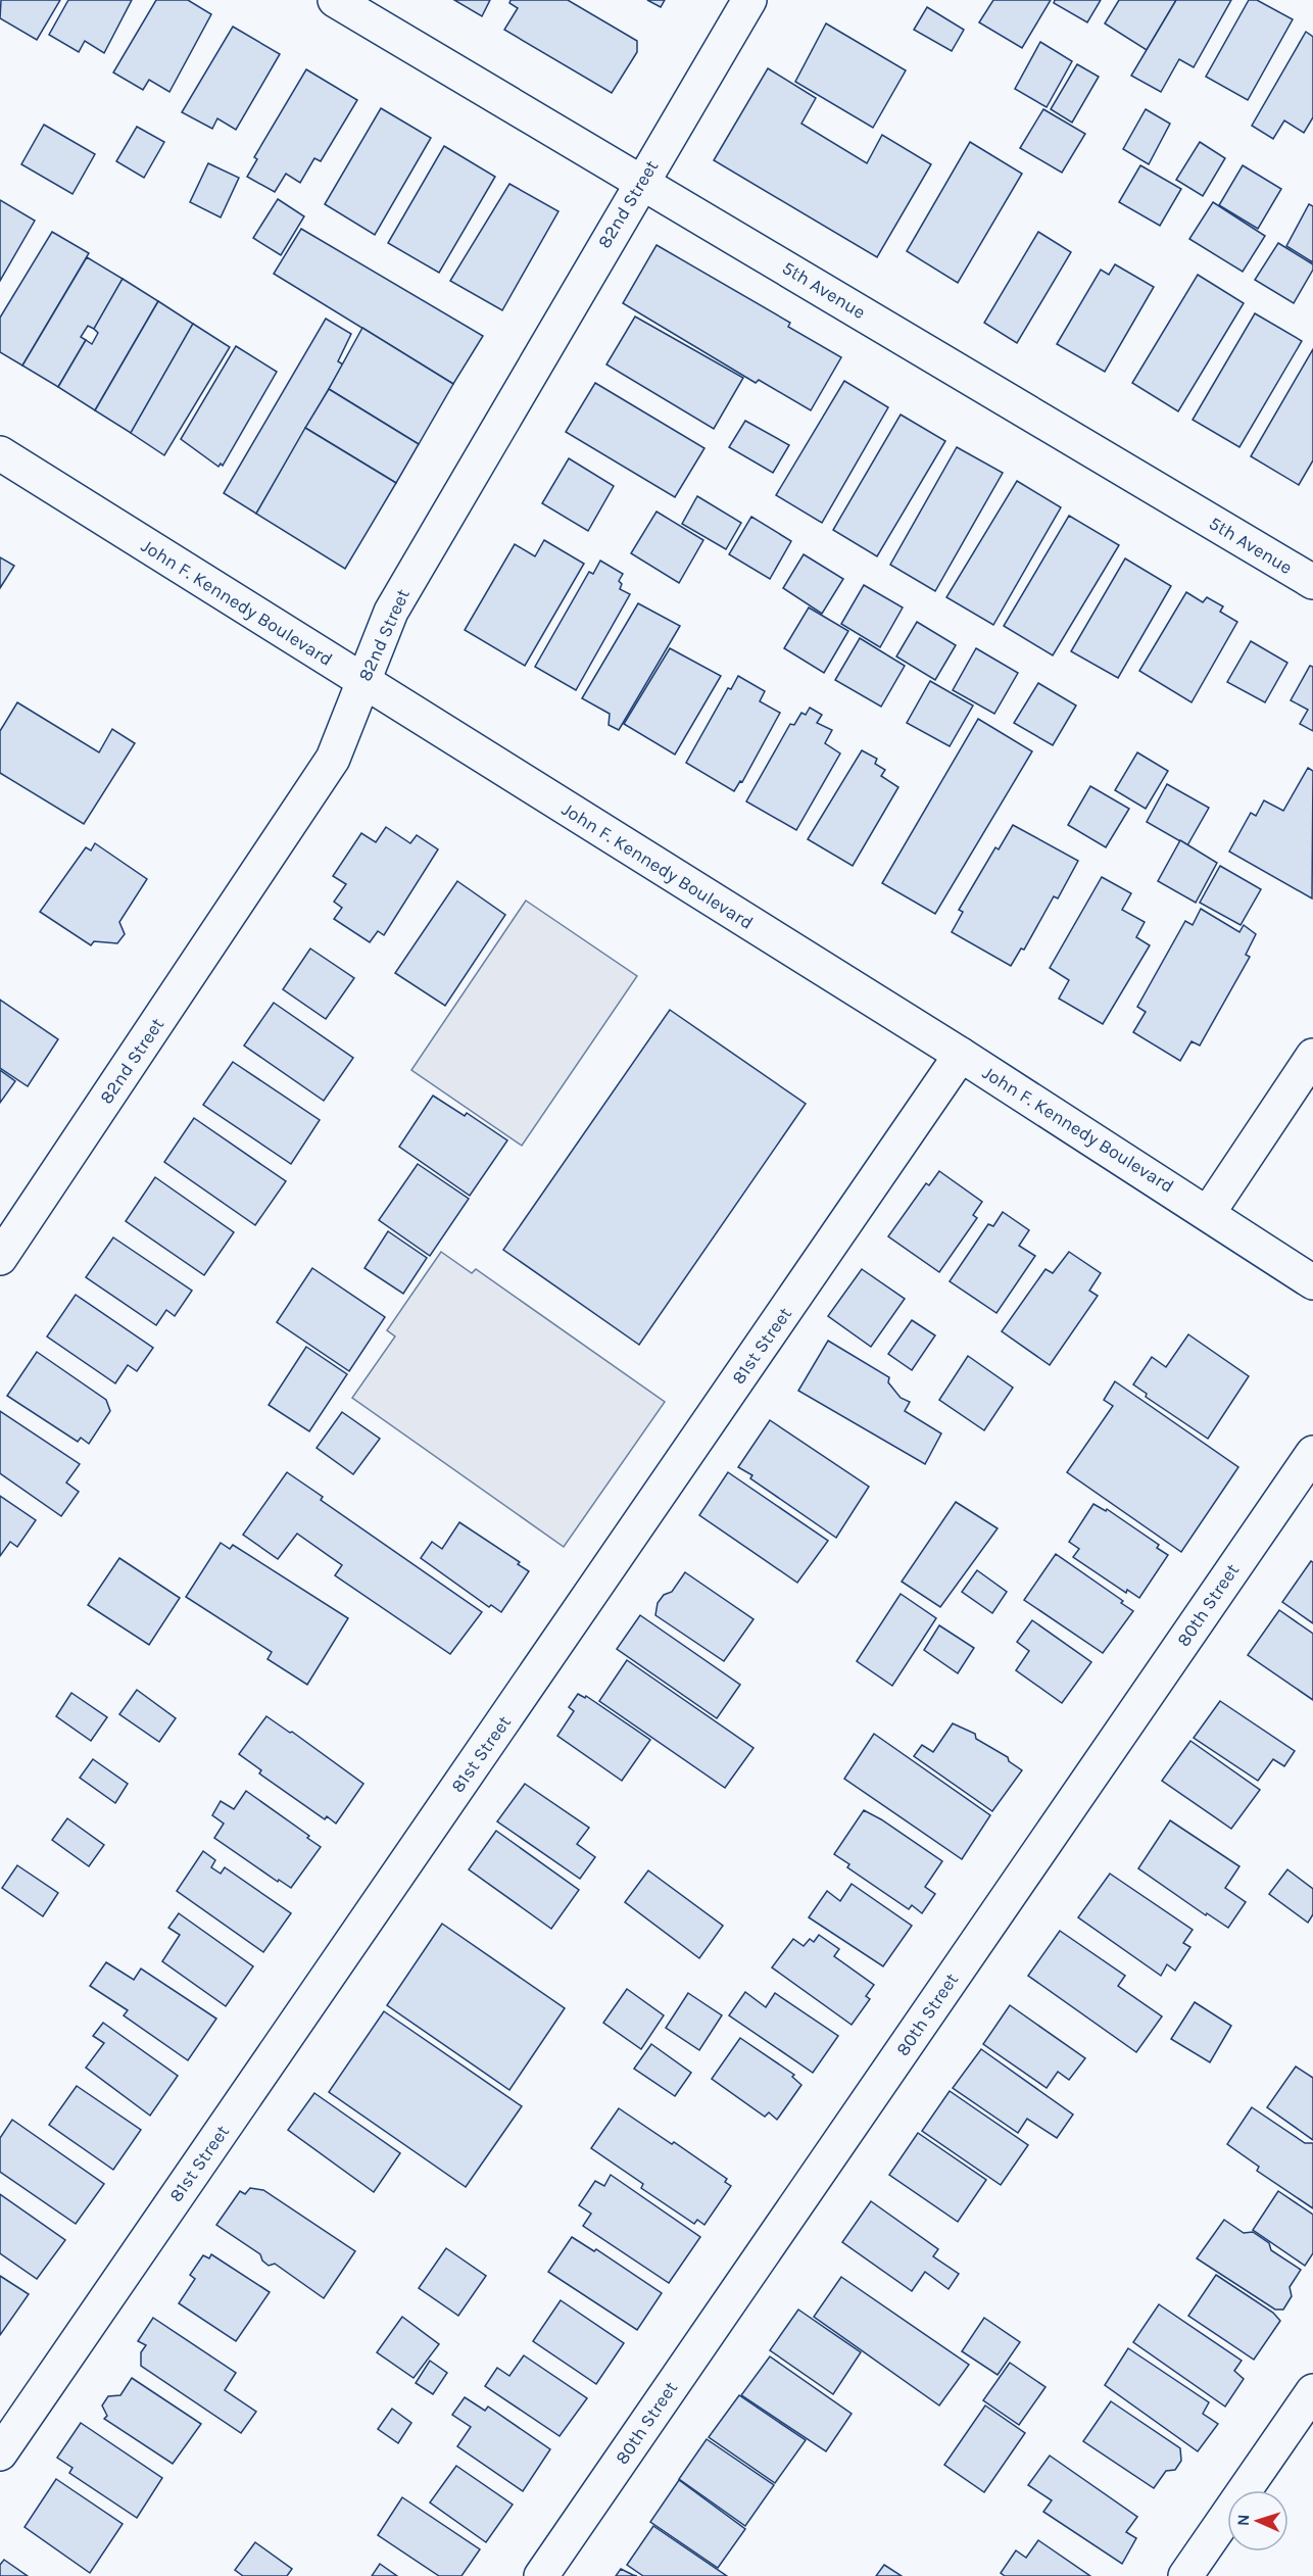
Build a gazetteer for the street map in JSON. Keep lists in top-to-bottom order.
{
  "streets": {
    "street": [
      "82nd Street",
      "5th Avenue",
      "John F. Kennedy Boulevard",
      "81st Street",
      "80th Street"
    ]
  },
  "crossings": [
    ["82nd Street", "5th Avenue"],
    ["82nd Street", "John F. Kennedy Boulevard"],
    ["John F. Kennedy Boulevard", "81st Street"]
  ],
  "north": "left"
}
